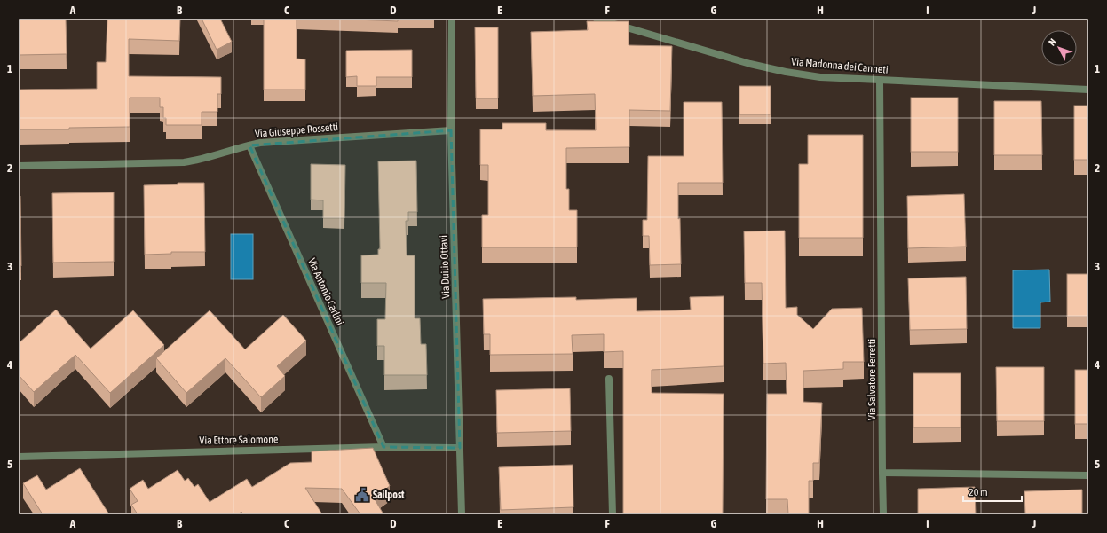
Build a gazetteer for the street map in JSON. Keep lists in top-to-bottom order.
{
  "streets": {
    "street": [
      "Via Madonna dei Canneti",
      "Via Giuseppe Rossetti",
      "Via Duilio Ottavi",
      "Via Antonio Carlini",
      "Via Salvatore Ferretti",
      "Via Ettore Salomone"
    ]
  },
  "crossings": [
    ["Via Madonna dei Canneti", "Via Salvatore Ferretti"],
    ["Via Giuseppe Rossetti", "Via Duilio Ottavi"],
    ["Via Giuseppe Rossetti", "Via Antonio Carlini"],
    ["Via Duilio Ottavi", "Via Ettore Salomone"],
    ["Via Antonio Carlini", "Via Ettore Salomone"]
  ],
  "places": {
    "public building": ["Sailpost"]
  },
  "scale_bar": "20 m",
  "north": "top left",
  "grid": {
    "columns": [
      "A",
      "B",
      "C",
      "D",
      "E",
      "F",
      "G",
      "H",
      "I",
      "J"
    ],
    "rows": [
      "1",
      "2",
      "3",
      "4",
      "5"
    ]
  }
}
